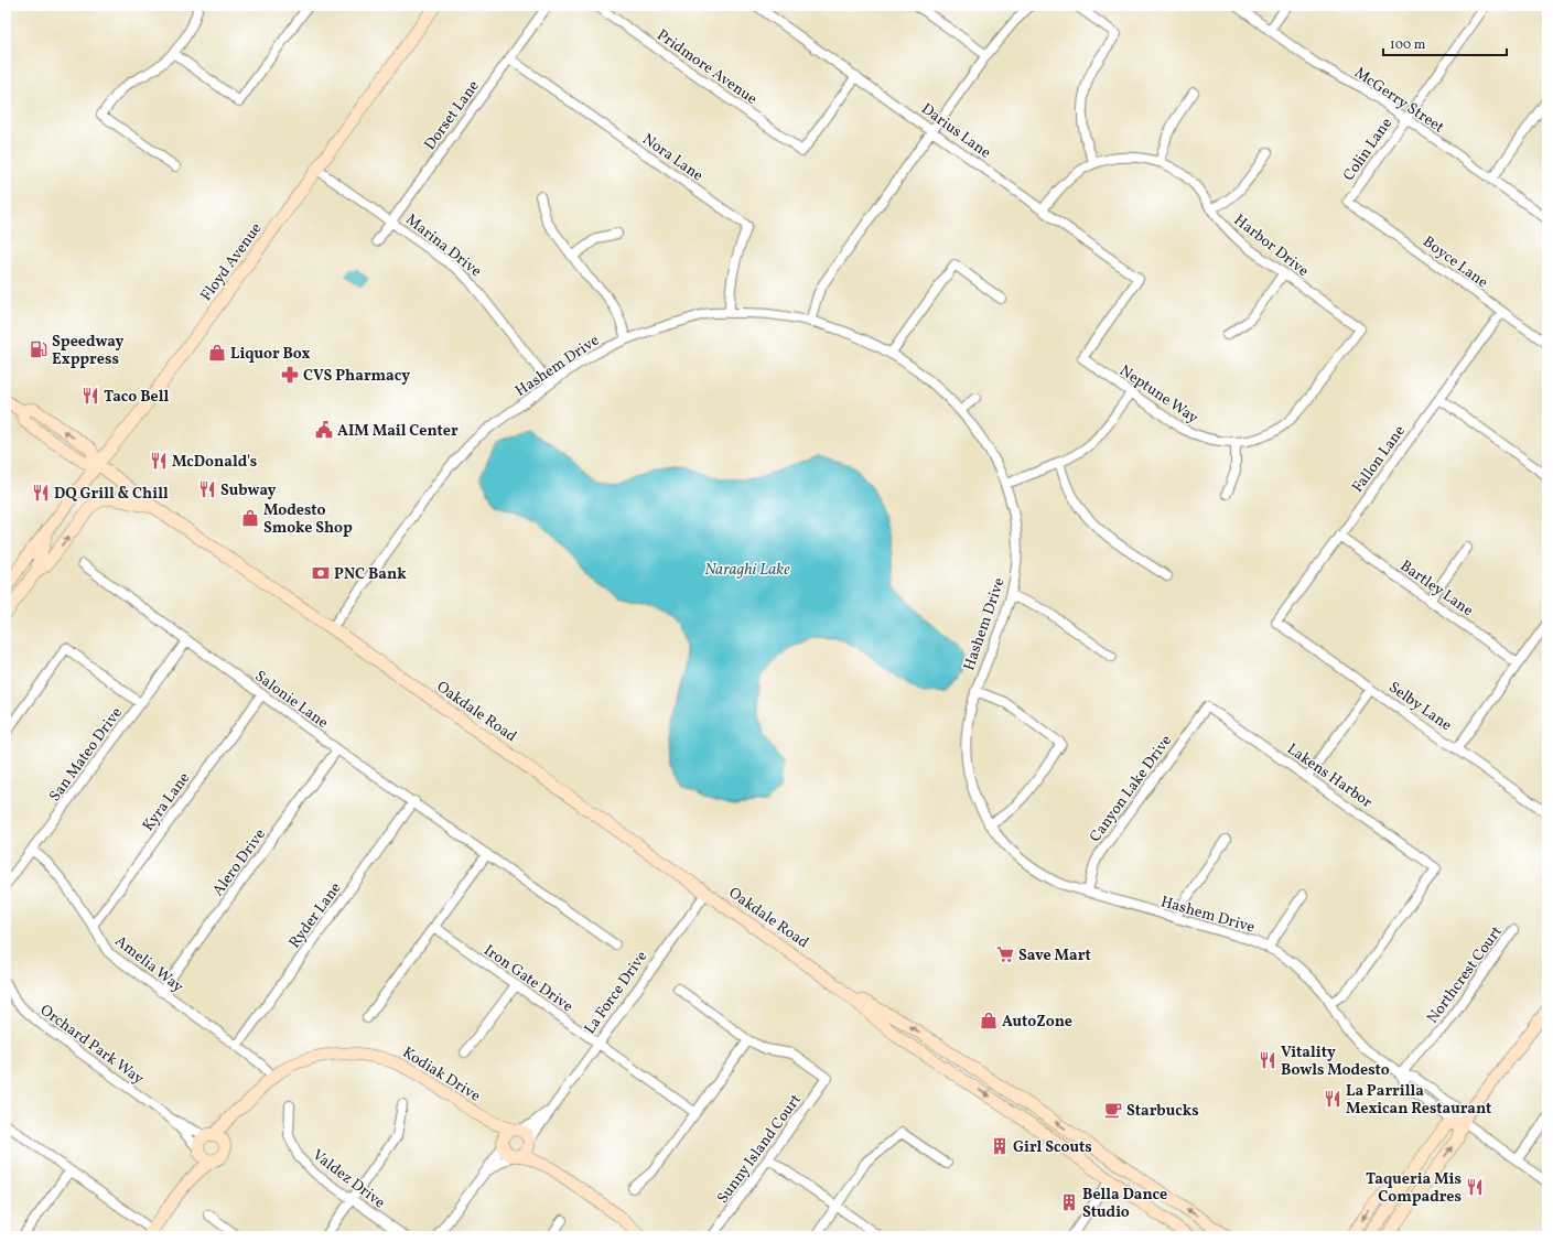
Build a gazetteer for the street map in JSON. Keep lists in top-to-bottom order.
{
  "streets": {
    "main road": [
      "Floyd Avenue",
      "Oakdale Road",
      "La Force Drive",
      "Kodiak Drive"
    ],
    "street": [
      "Pridmore Avenue",
      "McGerry Street",
      "Dorset Lane",
      "Darius Lane",
      "Colin Lane",
      "Nora Lane",
      "Marina Drive",
      "Harbor Drive",
      "Boyce Lane",
      "Hashem Drive",
      "Neptune Way",
      "Fallon Lane",
      "Bartley Lane",
      "Salonie Lane",
      "Selby Lane",
      "San Mateo Drive",
      "Lakens Harbor",
      "Canyon Lake Drive",
      "Kyra Lane",
      "Alero Drive",
      "Ryder Lane",
      "Amelia Way",
      "Northcrest Court",
      "Iron Gate Drive",
      "Orchard Park Way",
      "Sunny Island Court",
      "Valdez Drive"
    ]
  },
  "crossings": [
    ["Pridmore Avenue", "Darius Lane"],
    ["McGerry Street", "Colin Lane"],
    ["Dorset Lane", "Nora Lane"],
    ["Dorset Lane", "Marina Drive"],
    ["Darius Lane", "Harbor Drive"],
    ["Darius Lane", "Neptune Way"],
    ["Colin Lane", "Boyce Lane"],
    ["Nora Lane", "Hashem Drive"],
    ["Marina Drive", "Floyd Avenue"],
    ["Marina Drive", "Hashem Drive"],
    ["Harbor Drive", "Neptune Way"],
    ["Floyd Avenue", "Oakdale Road"],
    ["Boyce Lane", "Fallon Lane"],
    ["Hashem Drive", "Oakdale Road"],
    ["Hashem Drive", "Lakens Harbor"],
    ["Hashem Drive", "Canyon Lake Drive"],
    ["Hashem Drive", "Northcrest Court"],
    ["Fallon Lane", "Bartley Lane"],
    ["Fallon Lane", "Selby Lane"],
    ["Salonie Lane", "San Mateo Drive"],
    ["Salonie Lane", "Kyra Lane"],
    ["Salonie Lane", "Alero Drive"],
    ["Salonie Lane", "Ryder Lane"],
    ["Oakdale Road", "La Force Drive"],
    ["San Mateo Drive", "Amelia Way"],
    ["Lakens Harbor", "Canyon Lake Drive"],
    ["Kyra Lane", "Amelia Way"],
    ["Alero Drive", "Amelia Way"],
    ["Ryder Lane", "Amelia Way"],
    ["Amelia Way", "Kodiak Drive"],
    ["Iron Gate Drive", "La Force Drive"],
    ["La Force Drive", "Kodiak Drive"],
    ["Orchard Park Way", "Kodiak Drive"]
  ],
  "water": ["Naraghi Lake"],
  "places": {
    "fuel station": ["Speedway Exppress"],
    "shop": ["Liquor Box", "Modesto Smoke Shop", "AutoZone"],
    "pharmacy": ["CVS Pharmacy"],
    "restaurant": [
      "Taco Bell",
      "McDonald's",
      "Subway",
      "DQ Grill & Chill",
      "Vitality Bowls Modesto",
      "La Parrilla Mexican Restaurant",
      "Taqueria Mis Compadres"
    ],
    "public building": ["AIM Mail Center"],
    "bank": ["PNC Bank"],
    "supermarket": ["Save Mart"],
    "cafe": ["Starbucks"],
    "building": ["Girl Scouts", "Bella Dance Studio"]
  },
  "scale_bar": "100 m"
}
